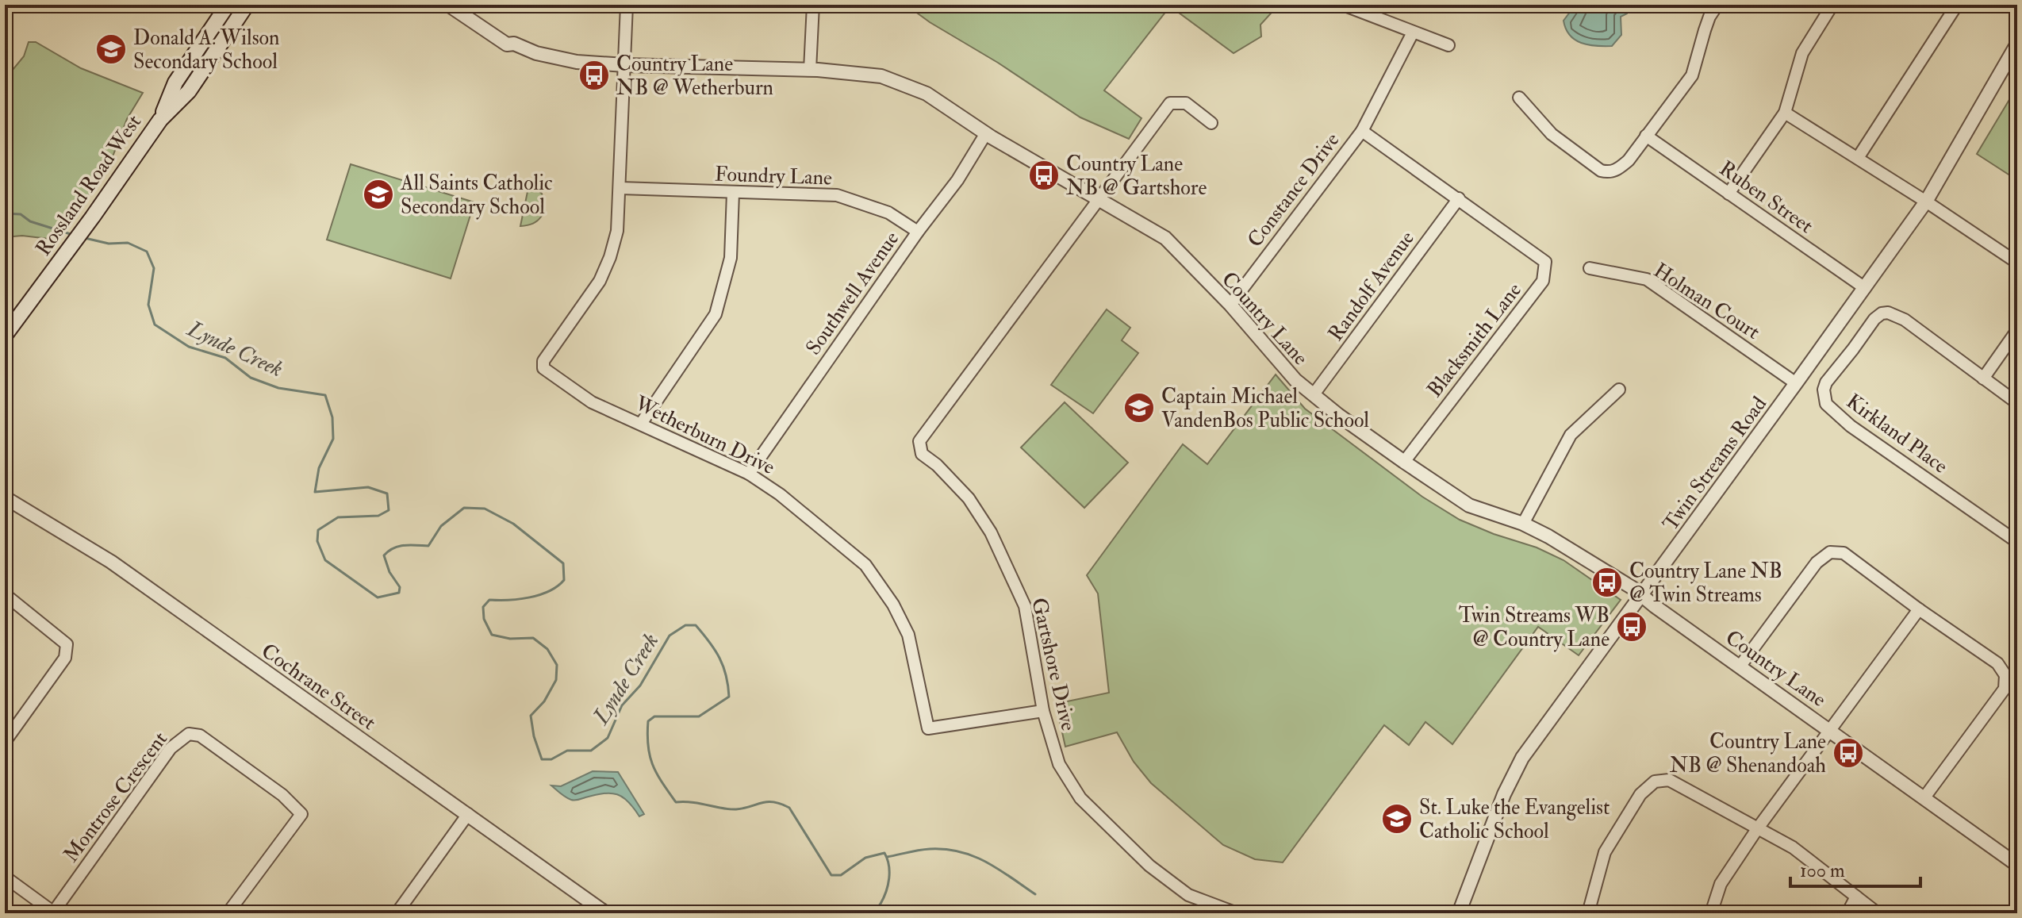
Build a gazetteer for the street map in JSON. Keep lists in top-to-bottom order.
{
  "streets": {
    "main road": ["Rossland Road West"],
    "street": [
      "Foundry Lane",
      "Constance Drive",
      "Ruben Street",
      "Randolf Avenue",
      "Southwell Avenue",
      "Holman Court",
      "Country Lane",
      "Blacksmith Lane",
      "Kirkland Place",
      "Wetherburn Drive",
      "Twin Streams Road",
      "Gartshore Drive",
      "Cochrane Street",
      "Montrose Crescent"
    ]
  },
  "crossings": [
    ["Foundry Lane", "Southwell Avenue"],
    ["Foundry Lane", "Wetherburn Drive"],
    ["Constance Drive", "Randolf Avenue"],
    ["Constance Drive", "Country Lane"],
    ["Constance Drive", "Blacksmith Lane"],
    ["Ruben Street", "Twin Streams Road"],
    ["Randolf Avenue", "Country Lane"],
    ["Randolf Avenue", "Blacksmith Lane"],
    ["Southwell Avenue", "Country Lane"],
    ["Southwell Avenue", "Wetherburn Drive"],
    ["Holman Court", "Twin Streams Road"],
    ["Country Lane", "Blacksmith Lane"],
    ["Country Lane", "Wetherburn Drive"],
    ["Country Lane", "Twin Streams Road"],
    ["Country Lane", "Gartshore Drive"],
    ["Wetherburn Drive", "Gartshore Drive"]
  ],
  "water": ["Lynde Creek"],
  "places": {
    "school or university": [
      "Donald A. Wilson Secondary School",
      "All Saints Catholic Secondary School",
      "Captain Michael VandenBos Public School",
      "St. Luke the Evangelist Catholic School"
    ],
    "bus stop": [
      "Country Lane NB @ Wetherburn",
      "Country Lane NB @ Gartshore",
      "Country Lane NB @ Twin Streams",
      "Twin Streams WB @ Country Lane",
      "Country Lane NB @ Shenandoah"
    ]
  },
  "scale_bar": "100 m"
}
